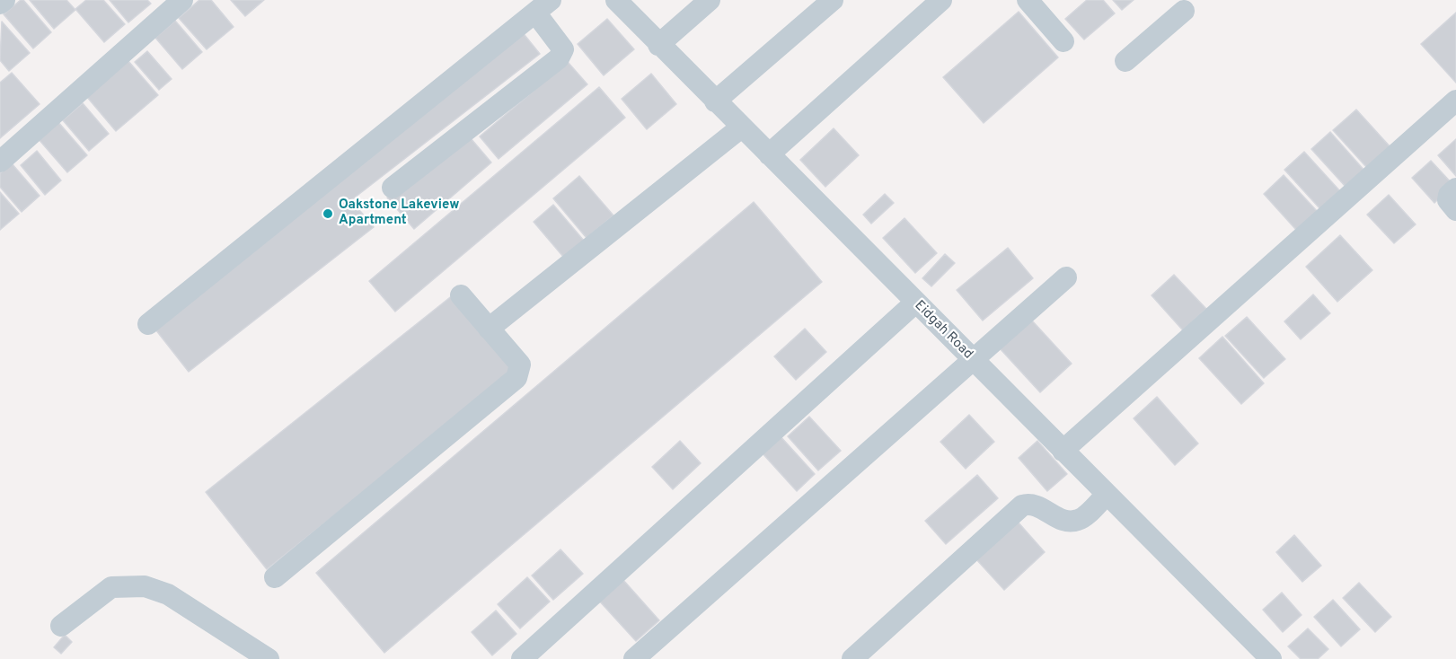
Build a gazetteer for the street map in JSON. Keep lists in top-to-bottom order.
{
  "streets": {
    "street": ["Eidgah Road"]
  },
  "places": ["Oakstone Lakeview Apartment"]
}
